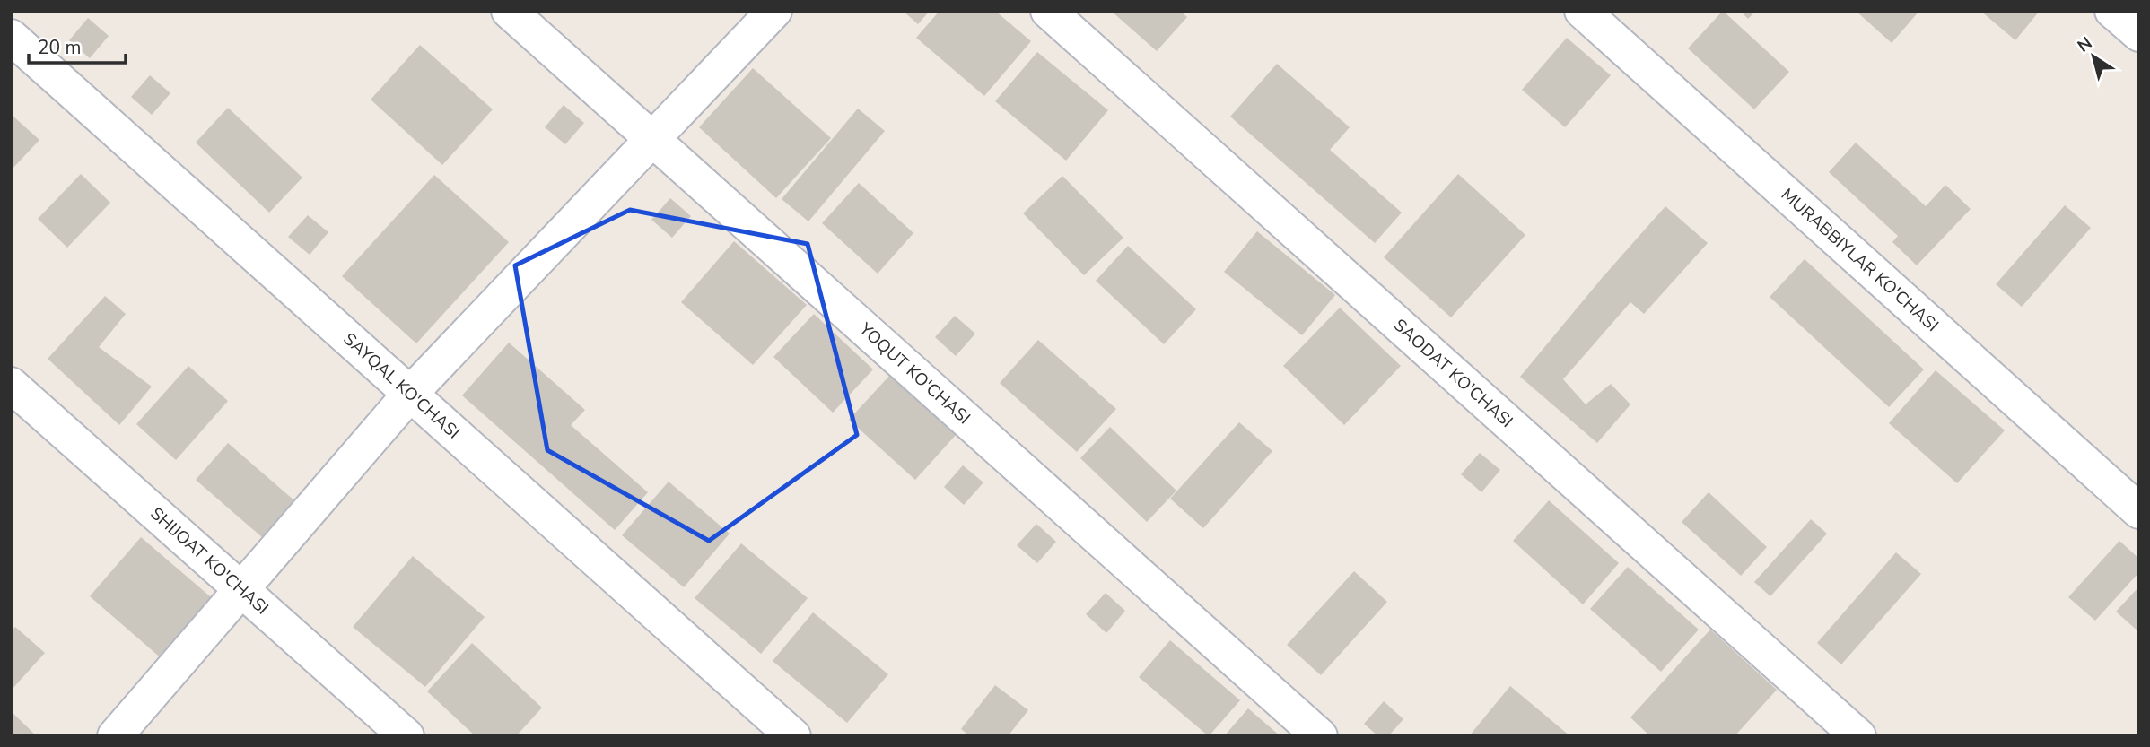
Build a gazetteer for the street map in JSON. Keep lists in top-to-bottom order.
{
  "streets": {
    "street": [
      "MURABBIYLAR KO'CHASI",
      "SAODAT KO'CHASI",
      "YOQUT KO'CHASI",
      "SAYQAL KO'CHASI",
      "SHIJOAT KO'CHASI"
    ]
  },
  "scale_bar": "20 m",
  "north": "top left"
}
